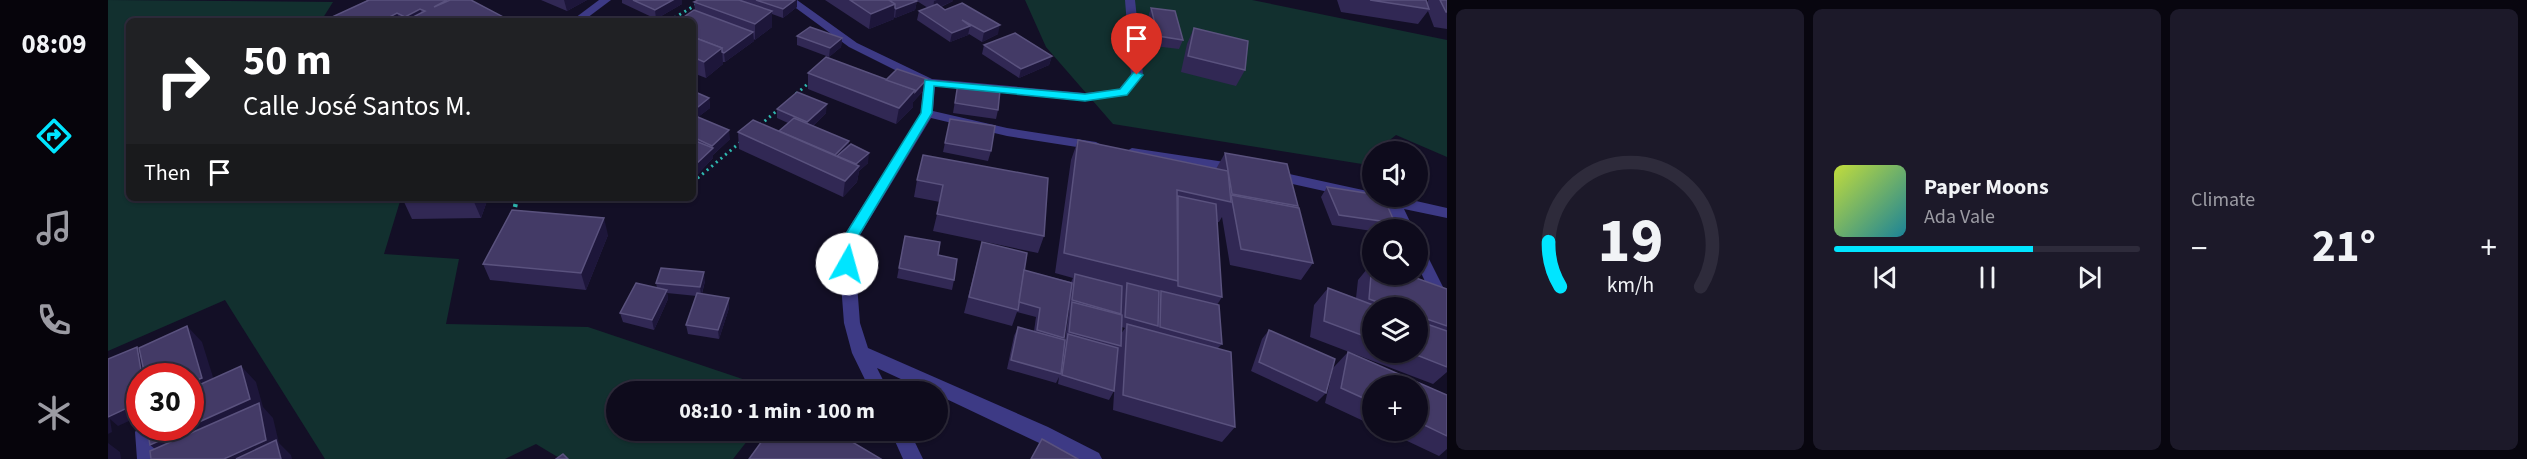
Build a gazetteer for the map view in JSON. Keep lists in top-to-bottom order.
{
  "page": {
    "tabs": "08:09",
    "tile": "Climate",
    "turn": ["50 m", "Calle José Santos M."],
    "map_buttons": "+",
    "then": "Then",
    "song": ["Paper Moons", "Ada Vale"],
    "heat": ["−", "21°", "+"],
    "limit": "30",
    "trip": "08:10 · 1 min · 100 m",
    "gauge": ["19", "km/h"]
  }
}
